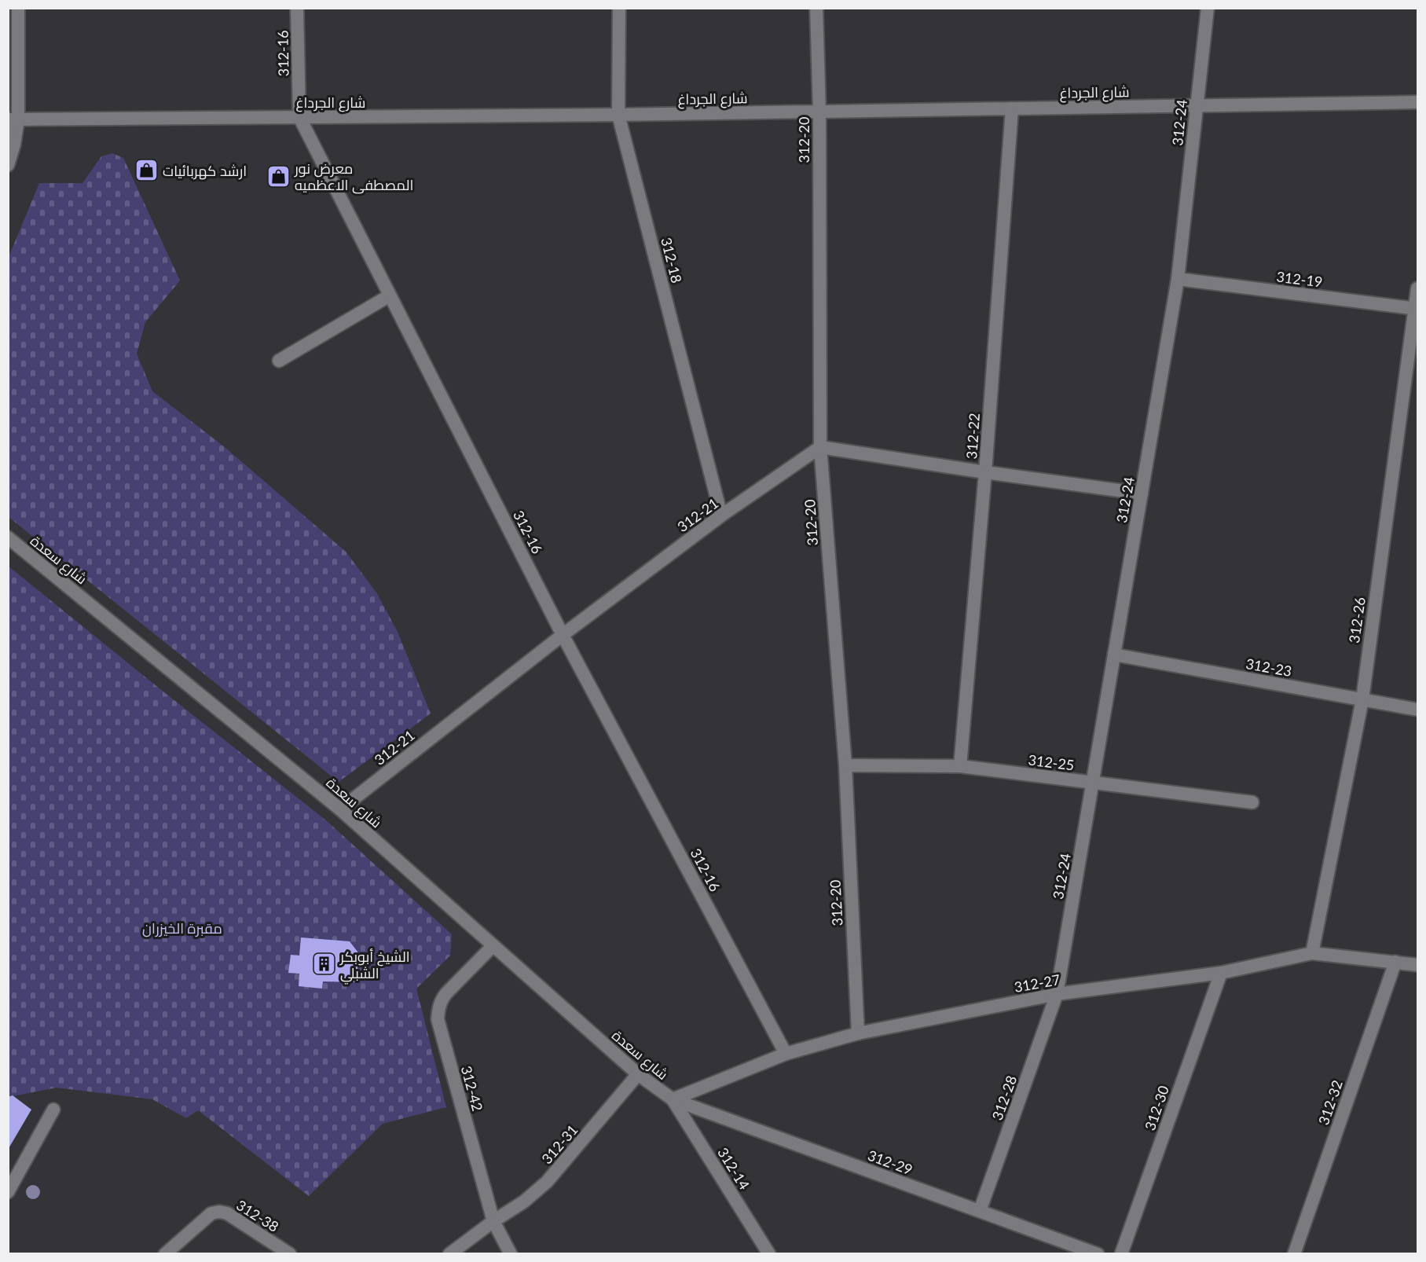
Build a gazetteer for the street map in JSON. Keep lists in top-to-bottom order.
{
  "streets": {
    "street": [
      "312-16",
      "شارع الجرداغ",
      "312-24",
      "312-20",
      "312-18",
      "312-19",
      "312-22",
      "312-21",
      "شارع سعدة",
      "312-26",
      "312-23",
      "312-25",
      "312-27",
      "312-42",
      "312-28",
      "312-32",
      "312-30",
      "312-31",
      "312-29",
      "312-14",
      "312-38"
    ]
  },
  "crossings": [
    ["312-16", "شارع الجرداغ"],
    ["312-16", "312-21"],
    ["312-16", "312-27"],
    ["شارع الجرداغ", "312-24"],
    ["شارع الجرداغ", "312-20"],
    ["شارع الجرداغ", "312-18"],
    ["شارع الجرداغ", "312-22"],
    ["312-24", "312-19"],
    ["312-24", "312-23"],
    ["312-24", "312-25"],
    ["312-24", "312-27"],
    ["312-24", "312-28"],
    ["312-20", "312-21"],
    ["312-20", "312-25"],
    ["312-20", "312-27"],
    ["312-18", "312-21"],
    ["312-19", "312-26"],
    ["312-22", "312-25"],
    ["312-21", "شارع سعدة"],
    ["شارع سعدة", "312-27"],
    ["شارع سعدة", "312-42"],
    ["شارع سعدة", "312-31"],
    ["شارع سعدة", "312-29"],
    ["شارع سعدة", "312-14"],
    ["312-26", "312-23"],
    ["312-26", "312-27"],
    ["312-27", "312-28"],
    ["312-27", "312-32"],
    ["312-27", "312-30"],
    ["312-27", "312-29"],
    ["312-27", "312-14"],
    ["312-42", "312-31"],
    ["312-28", "312-29"],
    ["312-29", "312-14"]
  ],
  "parks": ["مقبرة الخيزران"],
  "places": {
    "shop": ["ارشد كهربائيات", "معرض نور المصطفى الاعظميه"],
    "building": ["الشيخ أبوبكر الشبلي"]
  }
}
